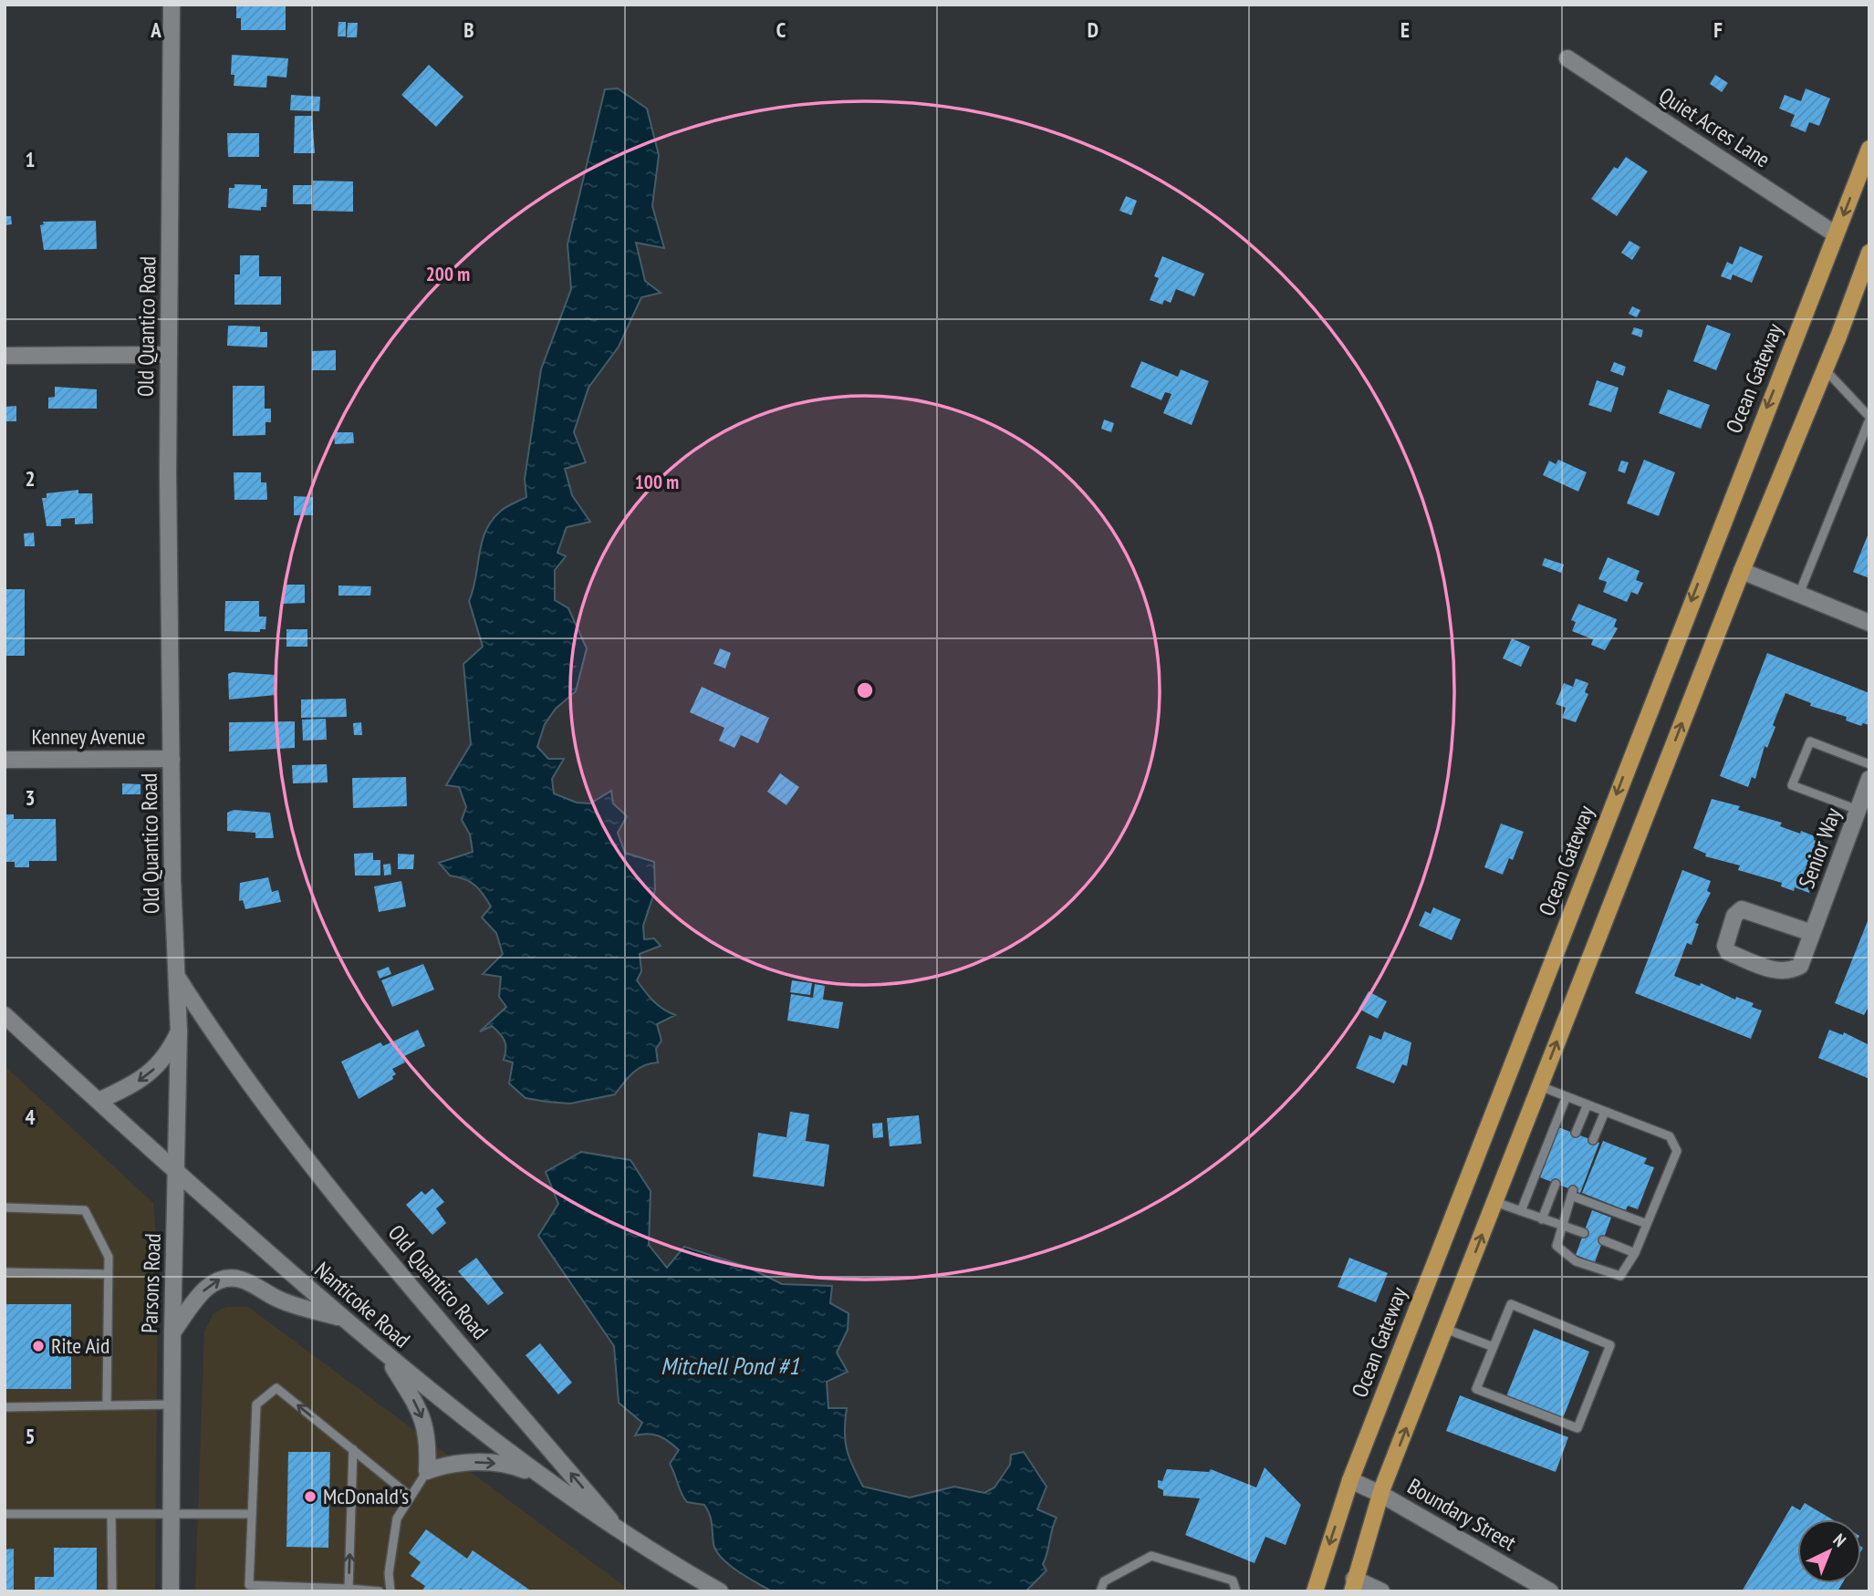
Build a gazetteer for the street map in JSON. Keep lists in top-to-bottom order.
{
  "streets": {
    "main road": ["Ocean Gateway"],
    "street": [
      "Quiet Acres Lane",
      "Old Quantico Road",
      "Kenney Avenue",
      "Senior Way",
      "Parsons Road",
      "Nanticoke Road",
      "Boundary Street"
    ]
  },
  "crossings": [
    ["Quiet Acres Lane", "Ocean Gateway"],
    ["Old Quantico Road", "Kenney Avenue"],
    ["Old Quantico Road", "Parsons Road"],
    ["Old Quantico Road", "Nanticoke Road"],
    ["Ocean Gateway", "Boundary Street"],
    ["Parsons Road", "Nanticoke Road"]
  ],
  "one_way": ["Old Quantico Road"],
  "water": ["Mitchell Pond #1"],
  "places": ["Rite Aid", "McDonald's"],
  "north": "top right",
  "grid": {
    "columns": [
      "A",
      "B",
      "C",
      "D",
      "E",
      "F"
    ],
    "rows": [
      "1",
      "2",
      "3",
      "4",
      "5"
    ]
  },
  "rings": ["200 m", "100 m"]
}
